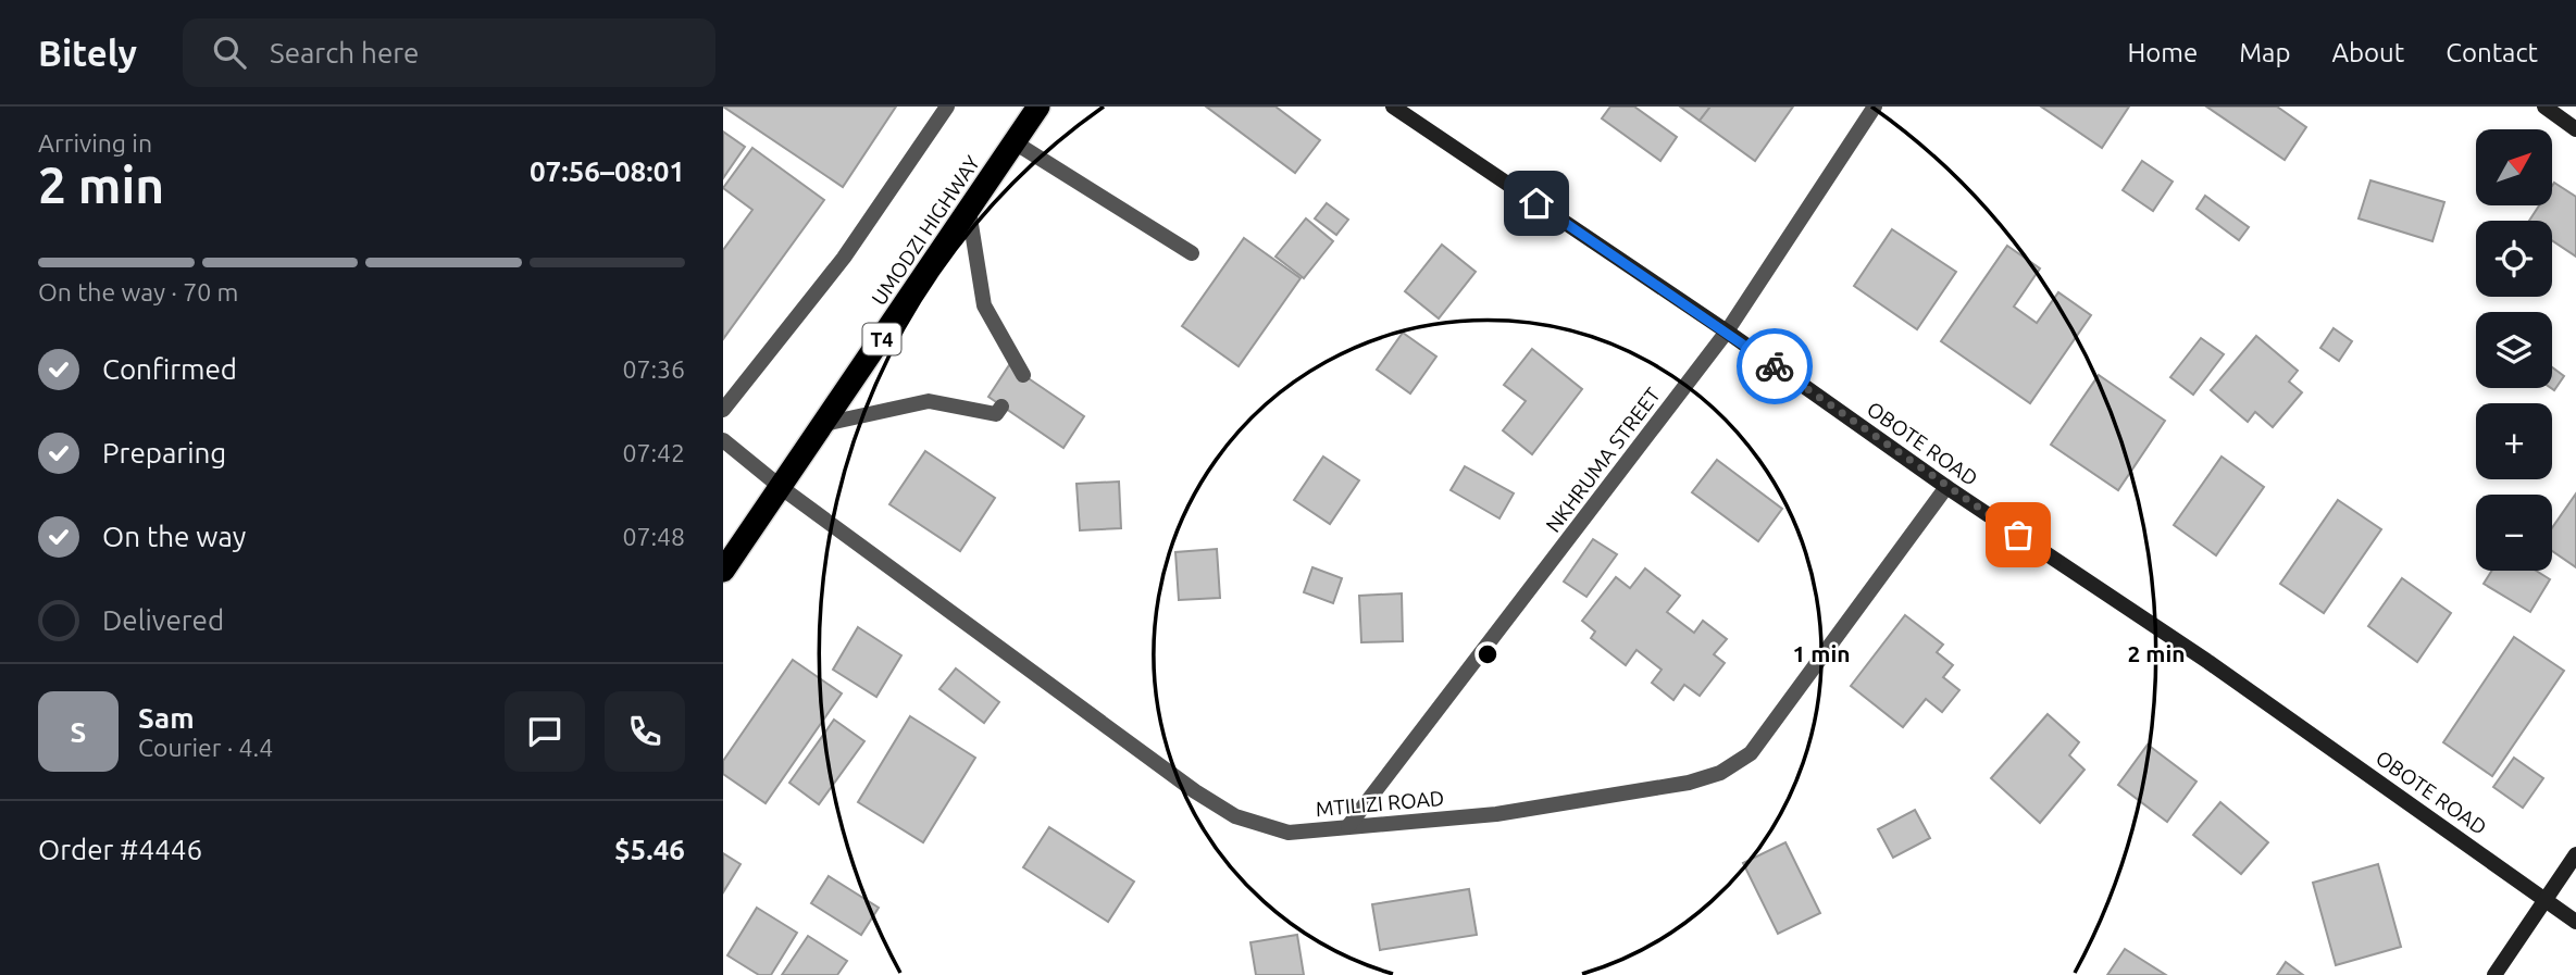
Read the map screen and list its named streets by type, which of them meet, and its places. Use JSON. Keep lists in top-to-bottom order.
{
  "streets": {
    "highway": ["UMODZI HIGHWAY", "T4"],
    "street": ["OBOTE ROAD", "NKHRUMA STREET", "MTILIZI ROAD"]
  },
  "crossings": [
    ["UMODZI HIGHWAY", "MTILIZI ROAD"],
    ["OBOTE ROAD", "NKHRUMA STREET"],
    ["OBOTE ROAD", "MTILIZI ROAD"],
    ["NKHRUMA STREET", "MTILIZI ROAD"]
  ],
  "north": "top right",
  "page": {
    "header": "Bitely",
    "search": "Search here",
    "nav": [
      "Home",
      "Map",
      "About",
      "Contact"
    ],
    "heading": ["2 min", "Arriving in", "07:56–08:01"],
    "panel": [
      "Sam",
      "Courier · 4.4",
      "Order #4446",
      "$5.46"
    ],
    "map_buttons": ["+", "−"],
    "bar": "On the way · 70 m",
    "list": [
      ["Confirmed", "07:36"],
      ["Preparing", "07:42"],
      ["On the way", "07:48"],
      "Delivered"
    ],
    "round": "S"
  },
  "rings": ["1 min", "2 min"]
}
